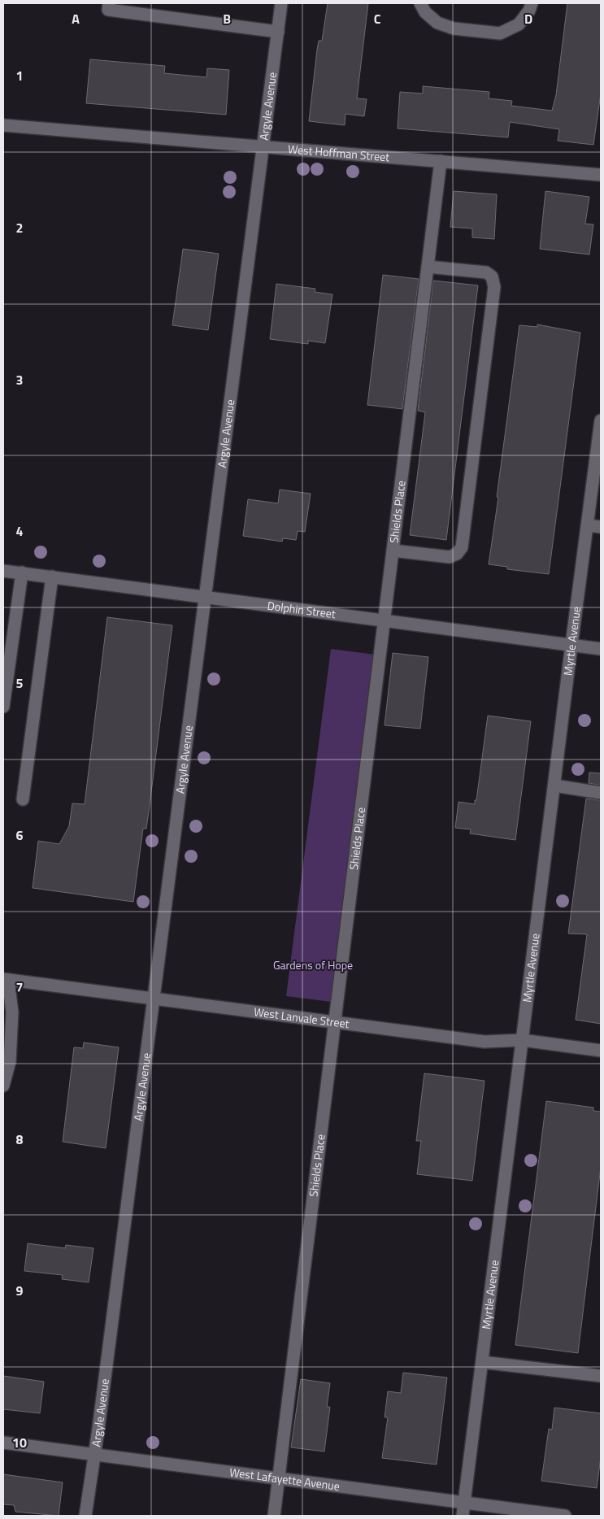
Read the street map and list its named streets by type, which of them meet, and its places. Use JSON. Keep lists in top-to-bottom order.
{
  "streets": {
    "street": [
      "Argyle Avenue",
      "West Hoffman Street",
      "Shields Place",
      "Dolphin Street",
      "Myrtle Avenue",
      "West Lanvale Street",
      "West Lafayette Avenue"
    ]
  },
  "crossings": [
    ["Argyle Avenue", "West Hoffman Street"],
    ["Argyle Avenue", "Dolphin Street"],
    ["Argyle Avenue", "West Lanvale Street"],
    ["Argyle Avenue", "West Lafayette Avenue"],
    ["West Hoffman Street", "Shields Place"],
    ["Shields Place", "Dolphin Street"],
    ["Shields Place", "West Lanvale Street"],
    ["Shields Place", "West Lafayette Avenue"],
    ["Dolphin Street", "Myrtle Avenue"],
    ["Myrtle Avenue", "West Lanvale Street"],
    ["Myrtle Avenue", "West Lafayette Avenue"]
  ],
  "parks": ["Gardens of Hope"],
  "grid": {
    "columns": [
      "A",
      "B",
      "C",
      "D"
    ],
    "rows": [
      "1",
      "2",
      "3",
      "4",
      "5",
      "6",
      "7",
      "8",
      "9",
      "10"
    ]
  }
}
